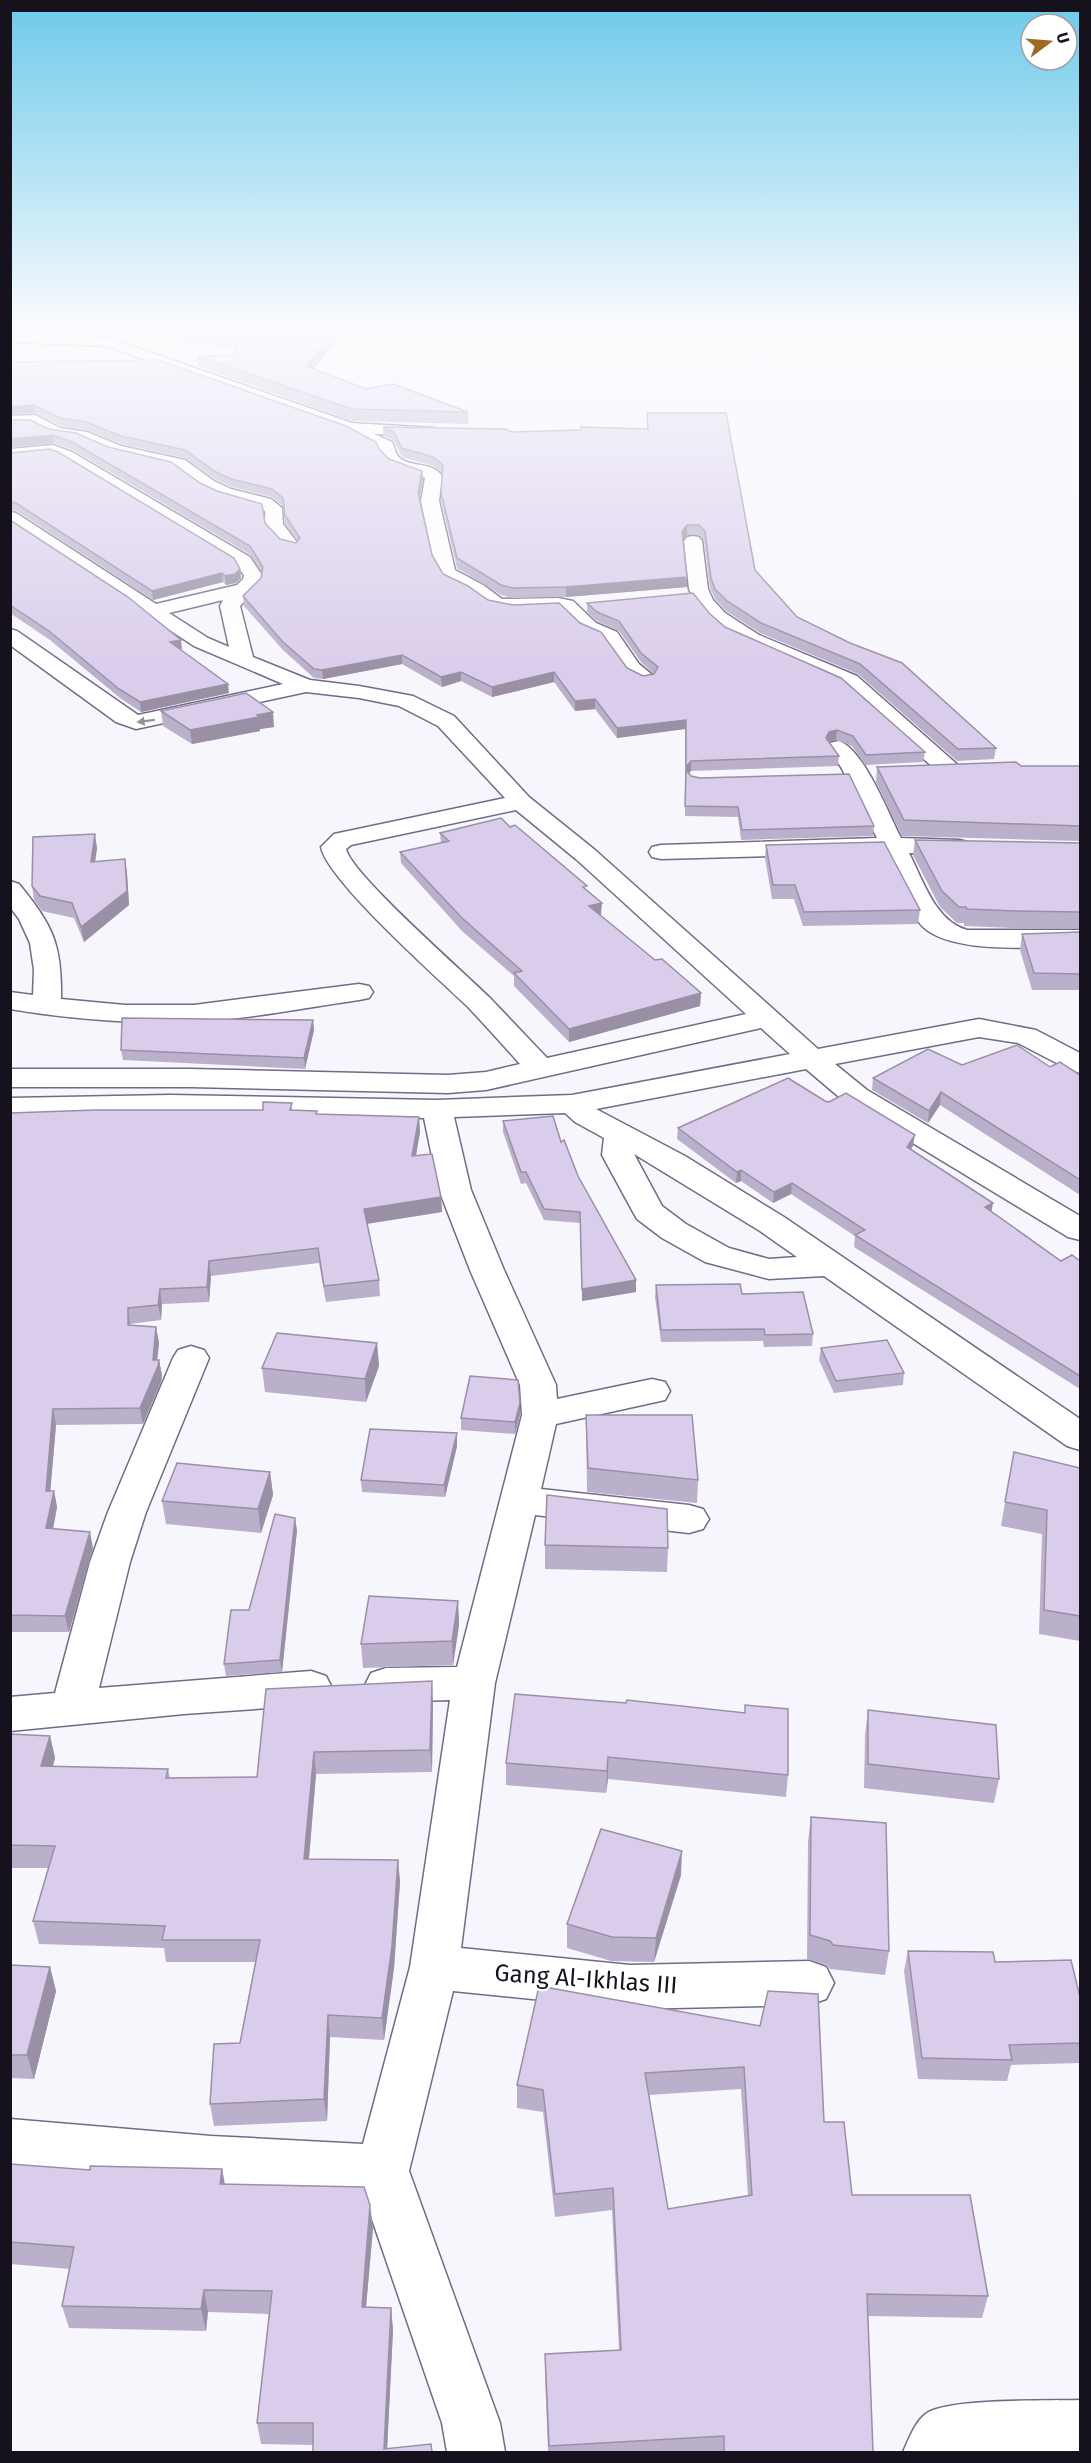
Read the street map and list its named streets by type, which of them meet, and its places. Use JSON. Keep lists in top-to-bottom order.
{
  "streets": {
    "street": ["Gang Al-Ikhlas III"]
  },
  "north": "right"
}
